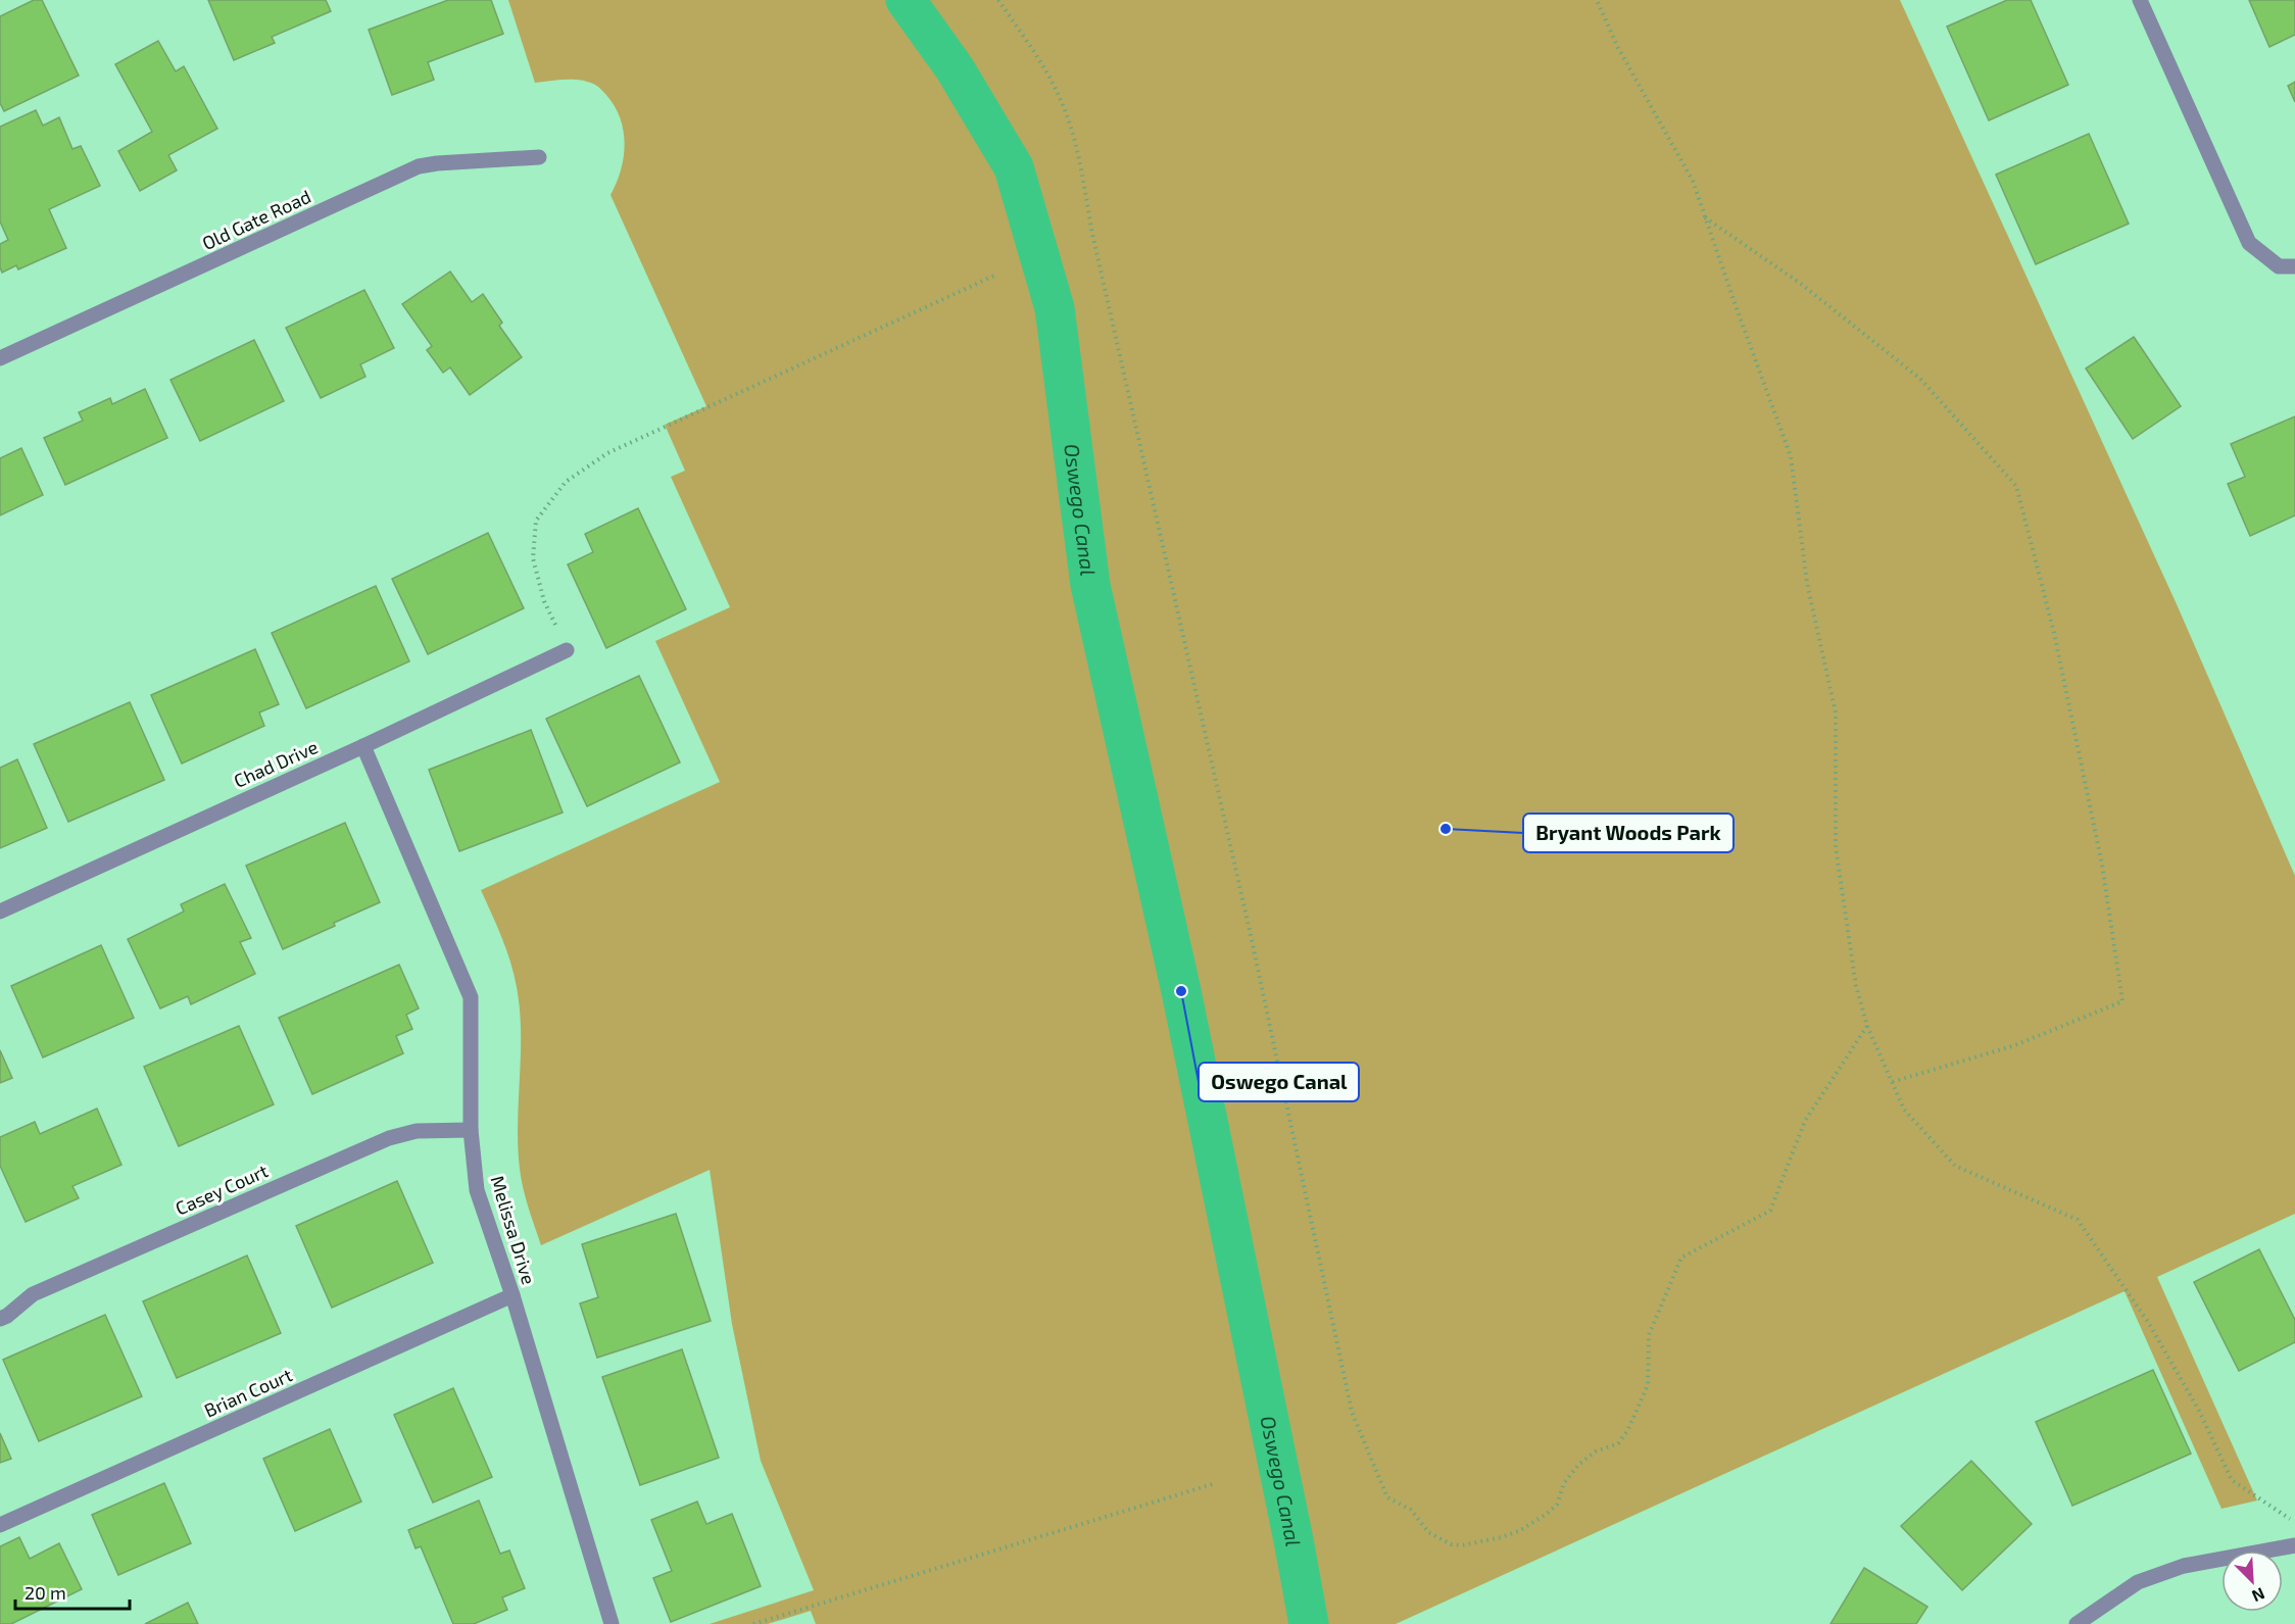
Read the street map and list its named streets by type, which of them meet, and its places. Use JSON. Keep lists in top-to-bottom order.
{
  "streets": {
    "street": [
      "Old Gate Road",
      "Chad Drive",
      "Casey Court",
      "Melissa Drive",
      "Brian Court"
    ]
  },
  "crossings": [
    ["Chad Drive", "Melissa Drive"],
    ["Casey Court", "Melissa Drive"],
    ["Melissa Drive", "Brian Court"]
  ],
  "water": ["Oswego Canal"],
  "places": ["Bryant Woods Park", "Oswego Canal"],
  "scale_bar": "20 m",
  "north": "bottom right"
}
